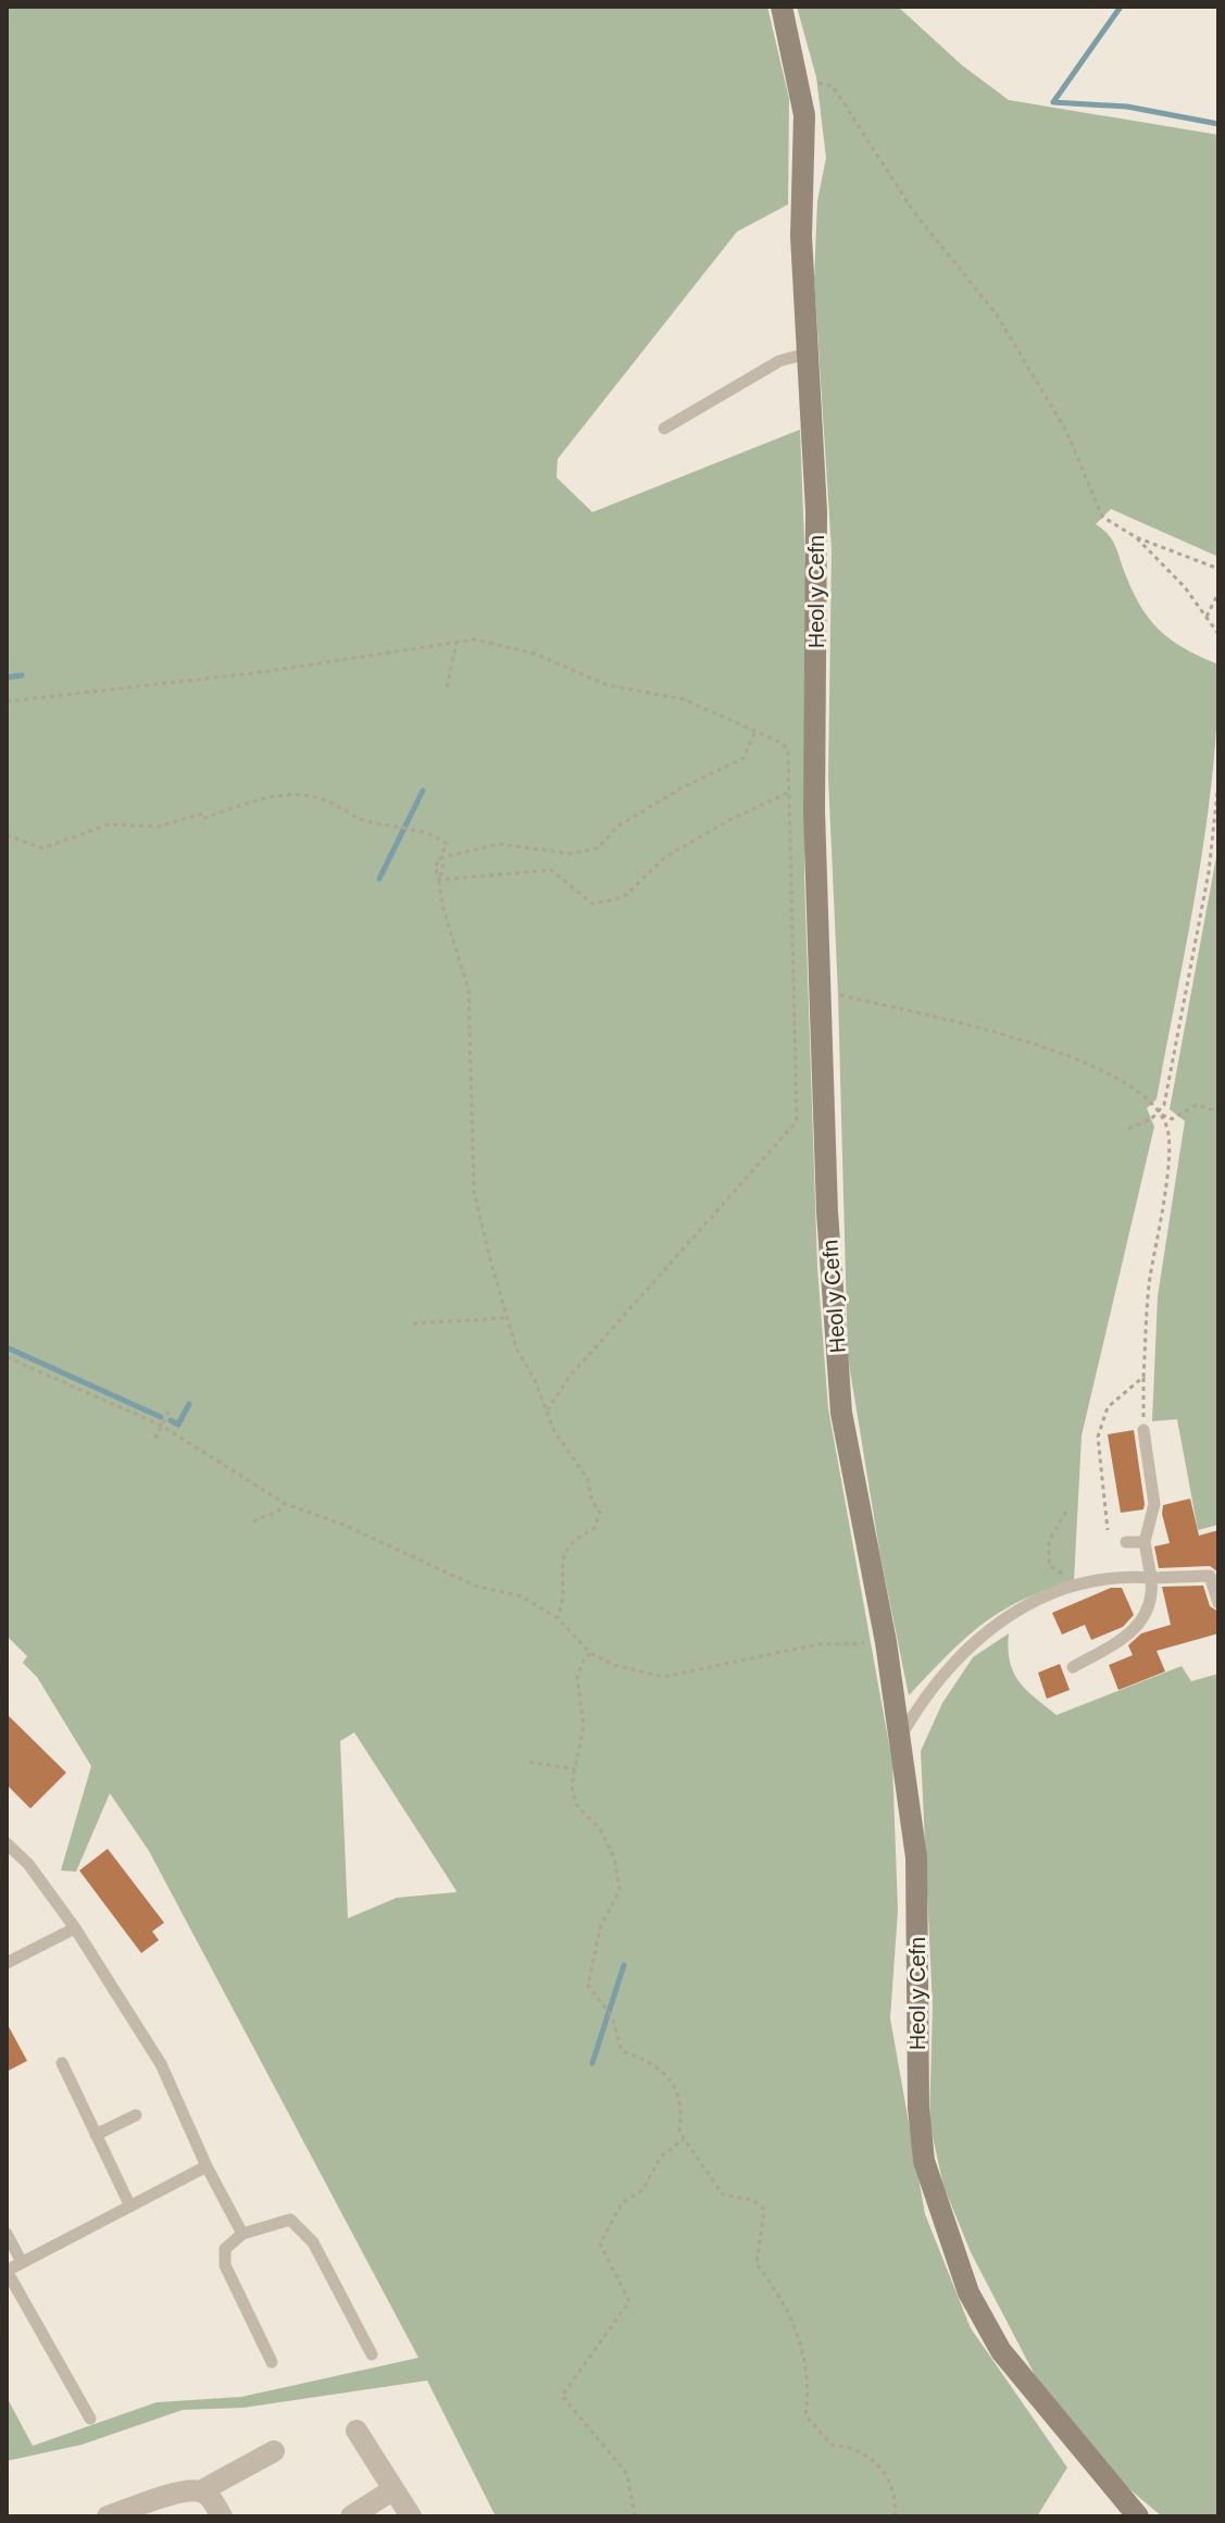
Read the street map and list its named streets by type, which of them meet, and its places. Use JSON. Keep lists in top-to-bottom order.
{
  "streets": {
    "street": ["Heol y Cefn"]
  }
}
